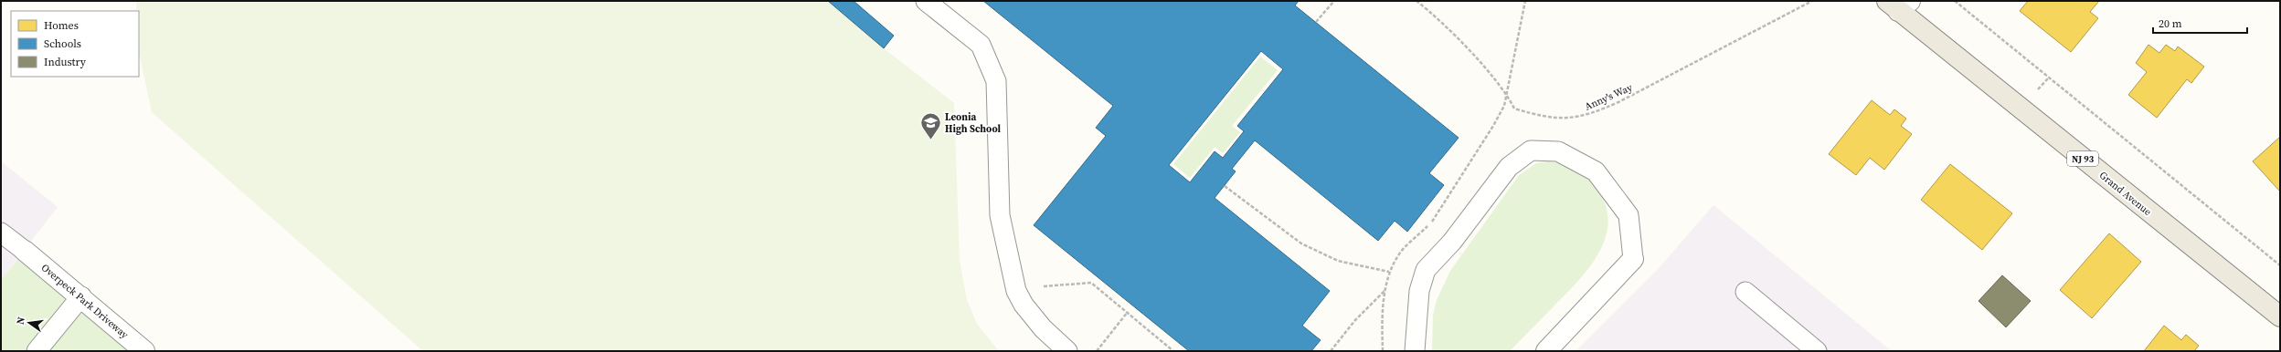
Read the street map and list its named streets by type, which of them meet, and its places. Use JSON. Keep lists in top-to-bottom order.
{
  "streets": {
    "main road": ["NJ 93", "Grand Avenue"],
    "street": ["Overpeck Park Driveway"],
    "path": ["Anny's Way"]
  },
  "places": {
    "school or university": ["Leonia High School"]
  },
  "legend": ["Homes", "Schools", "Industry"],
  "scale_bar": "20 m",
  "north": "left"
}
